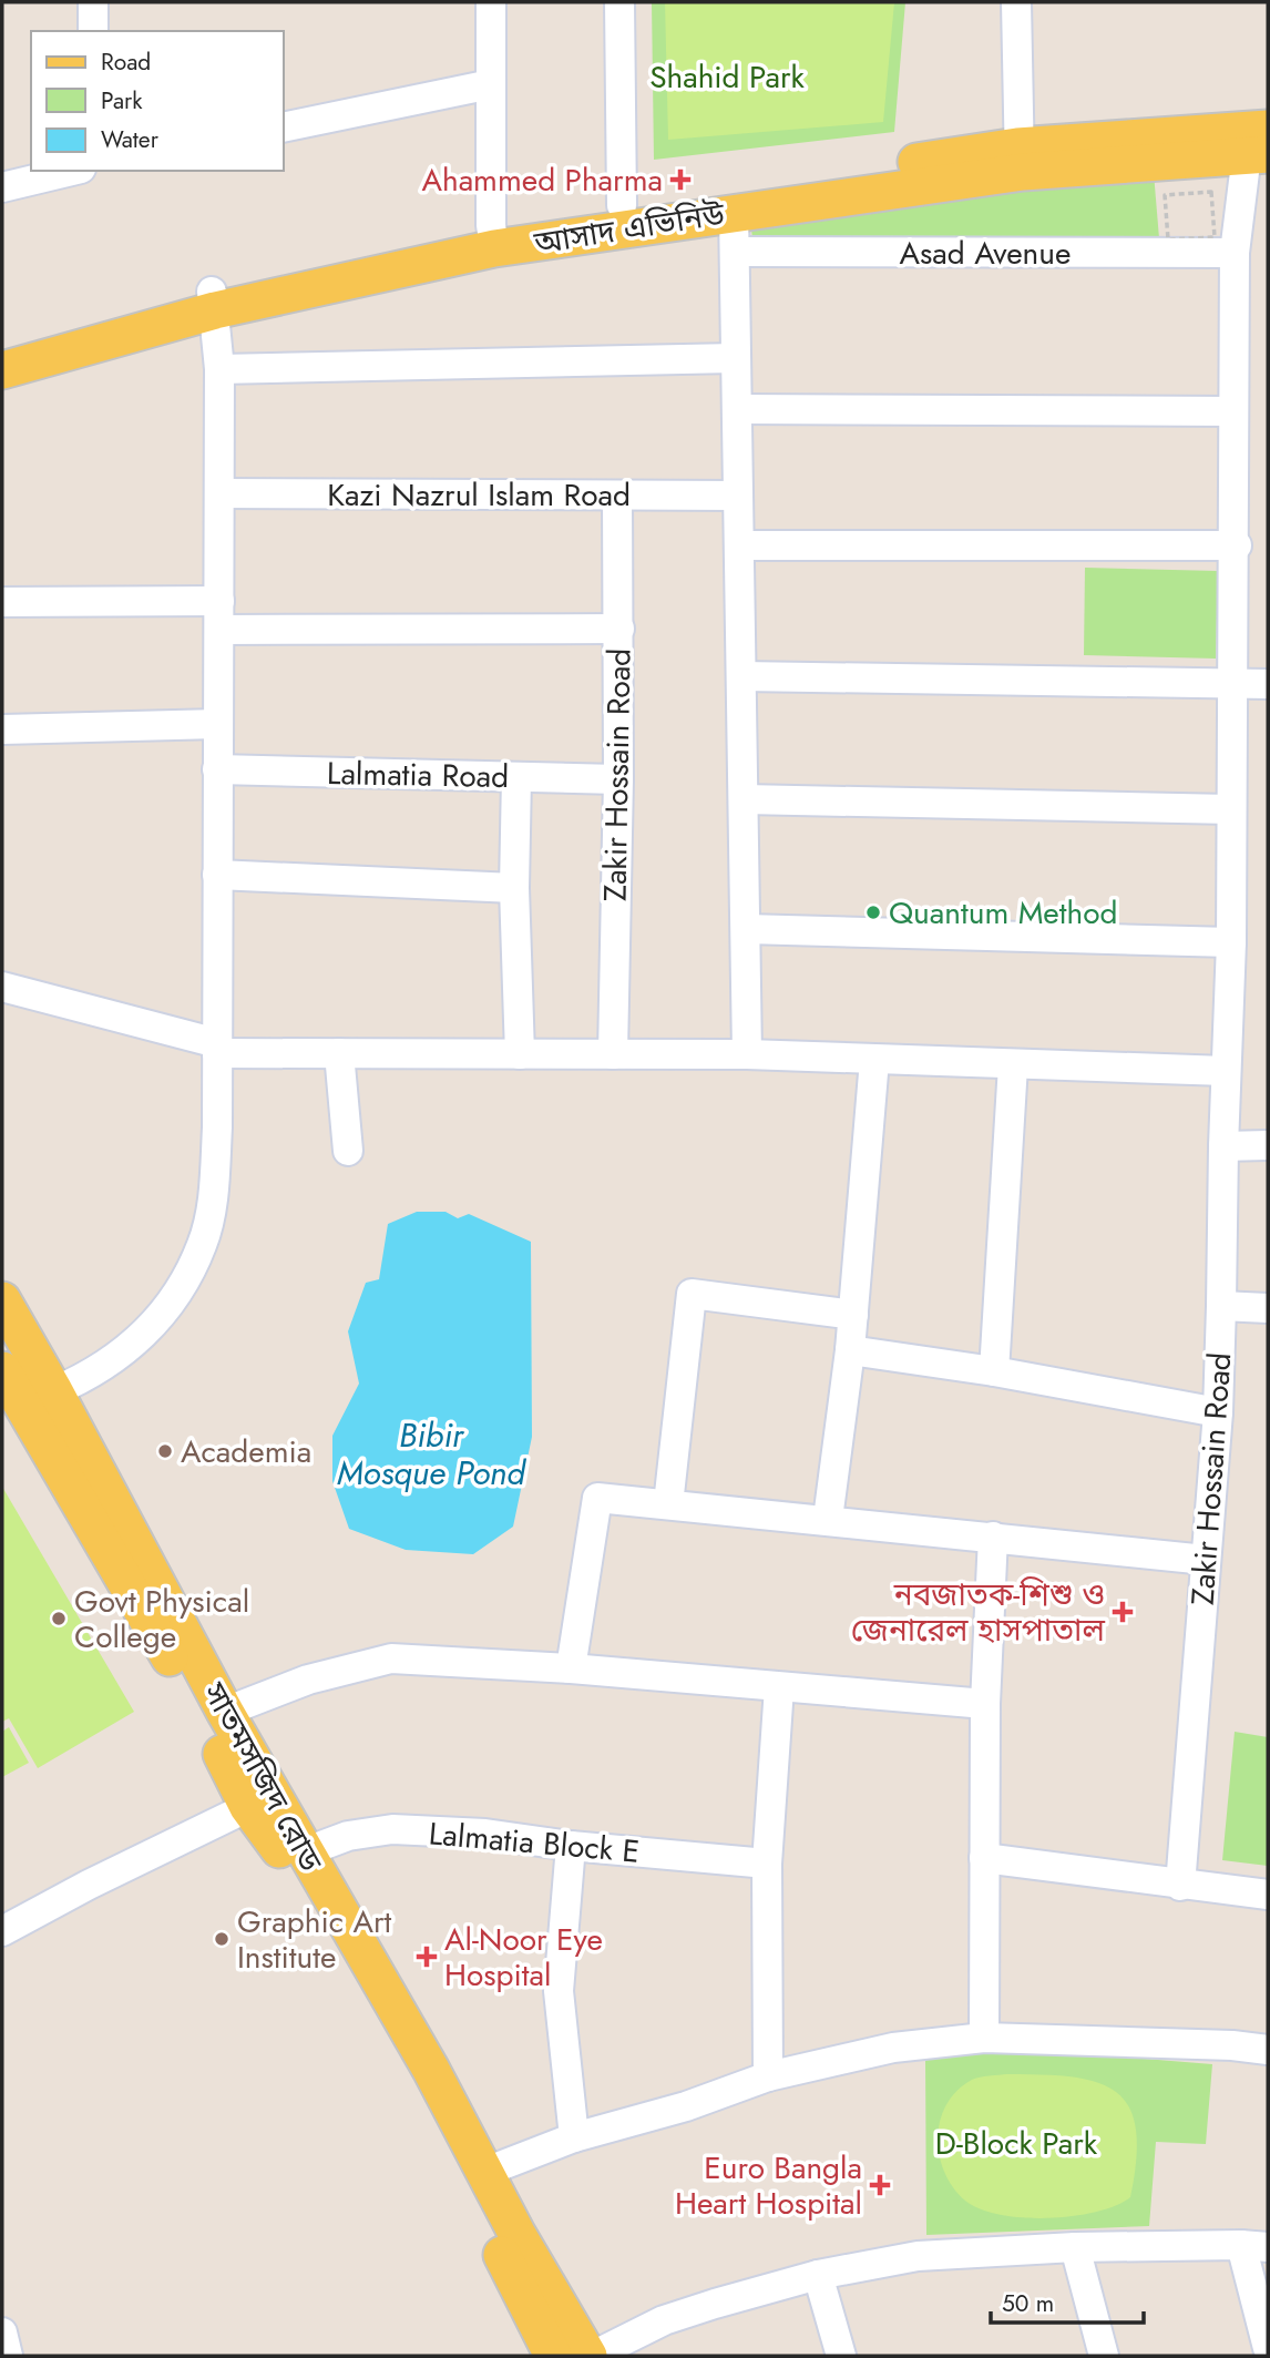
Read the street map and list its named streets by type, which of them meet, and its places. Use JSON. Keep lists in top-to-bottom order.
{
  "streets": {
    "main road": ["আসাদ এভিনিউ", "সাতমসজিদ রোড"],
    "street": [
      "Asad Avenue",
      "Kazi Nazrul Islam Road",
      "Lalmatia Road",
      "Zakir Hossain Road",
      "Lalmatia Block E"
    ]
  },
  "crossings": [
    ["আসাদ এভিনিউ", "Zakir Hossain Road"],
    ["Asad Avenue", "Zakir Hossain Road"],
    ["Kazi Nazrul Islam Road", "Zakir Hossain Road"],
    ["Lalmatia Road", "Zakir Hossain Road"],
    ["সাতমসজিদ রোড", "Lalmatia Block E"]
  ],
  "water": ["Bibir Mosque Pond"],
  "parks": ["Shahid Park", "D-Block Park"],
  "places": {
    "health": [
      "Ahammed Pharma",
      "নবজাতক-শিশু ও জেনারেল হাসপাতাল",
      "Al-Noor Eye Hospital",
      "Euro Bangla Heart Hospital"
    ],
    "other": [
      "Quantum Method",
      "Academia",
      "Govt Physical College",
      "Graphic Art Institute"
    ]
  },
  "legend": ["Road", "Park", "Water"],
  "scale_bar": "50 m"
}
